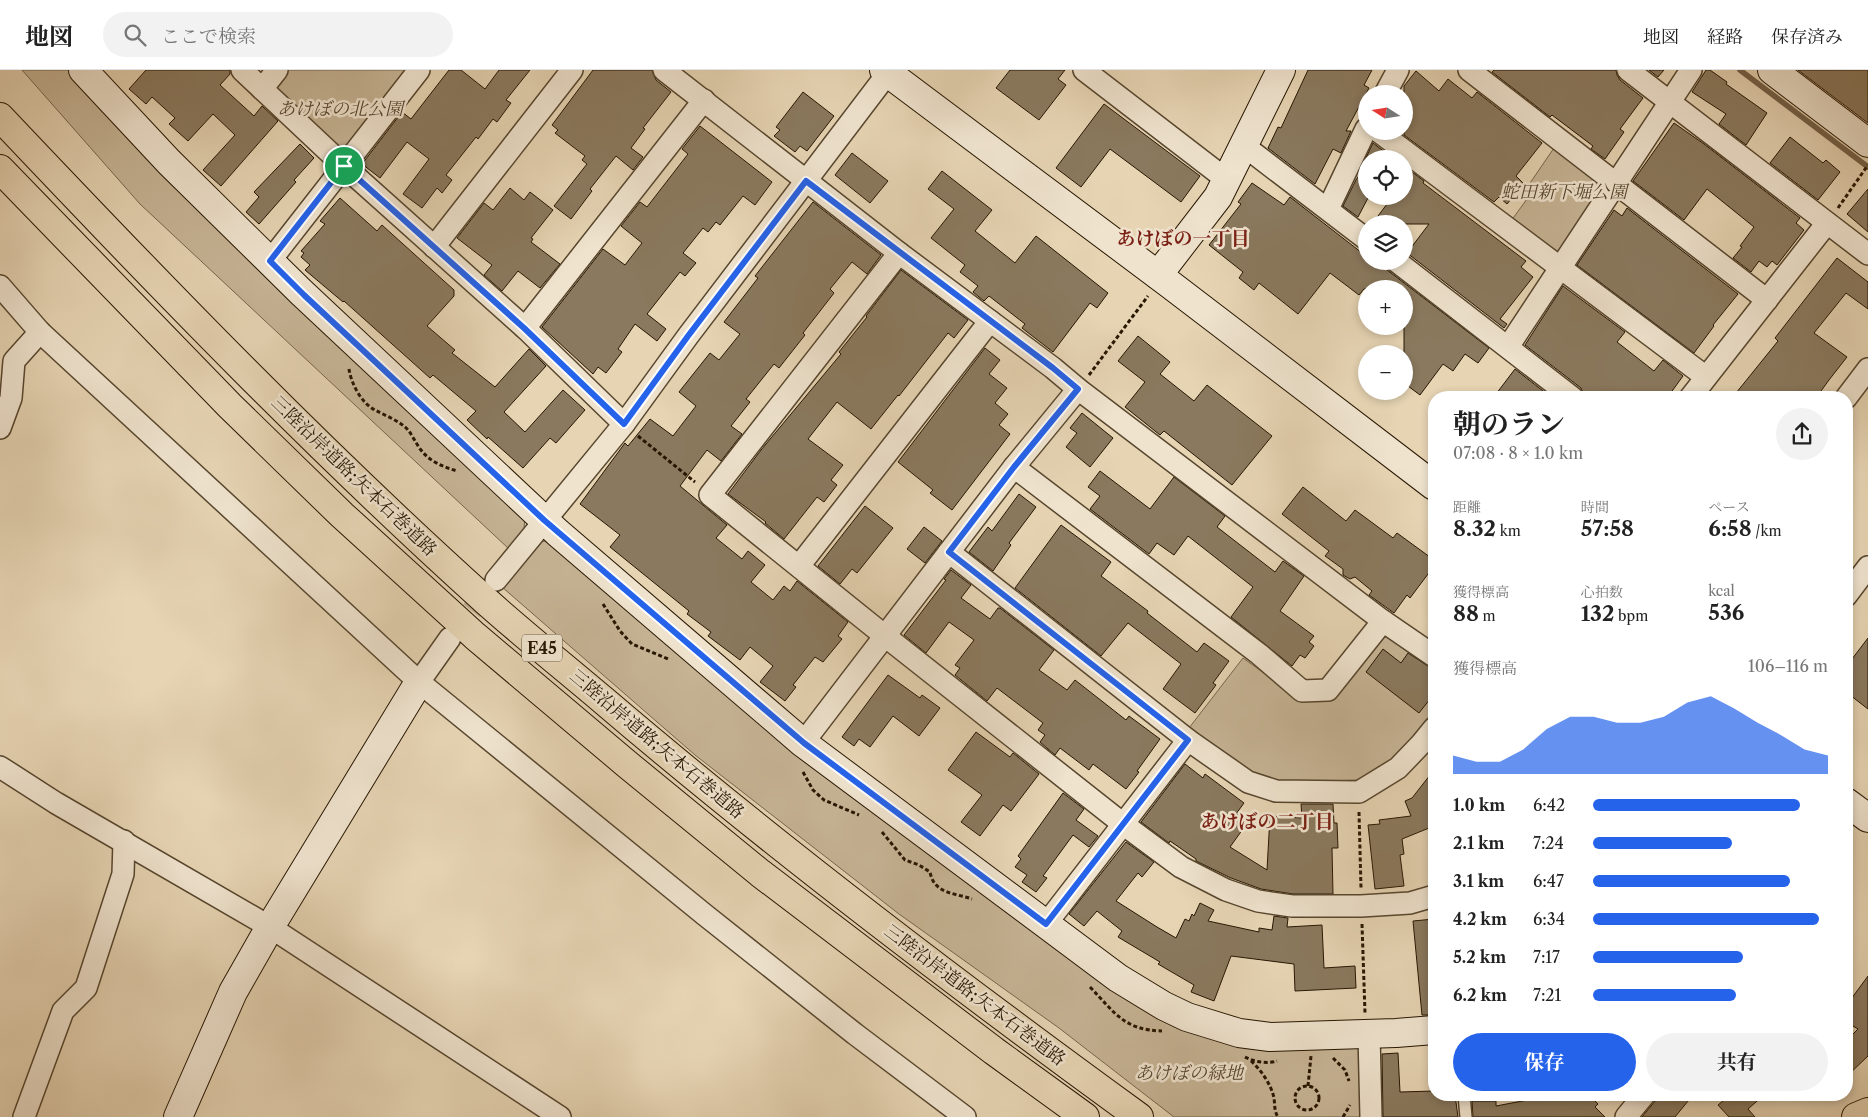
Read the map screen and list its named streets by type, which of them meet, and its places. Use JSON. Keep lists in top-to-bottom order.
{
  "streets": {
    "highway": ["三陸沿岸道路;矢本石巻道路", "E45"]
  },
  "districts": ["あけぼの一丁目", "あけぼの二丁目"],
  "parks": ["あけぼの北公園", "蛇田新下堀公園", "あけぼの緑地"],
  "north": "left",
  "page": {
    "header": "地図",
    "search": "ここで検索",
    "nav": ["地図", "経路", "保存済み"],
    "map_buttons": ["+", "−"],
    "heading": ["朝のラン", "07:08 · 8 × 1.0 km"],
    "stats": [
      ["距離", "8.32 km"],
      ["時間", "57:58"],
      ["ペース", "6:58 /km"],
      ["獲得標高", "88 m"],
      ["心拍数", "132 bpm"],
      ["kcal", "536"]
    ],
    "chart": ["獲得標高", "106–116 m"],
    "list": [
      {
        "name": "1.0 km",
        "note": "6:42"
      },
      {
        "name": "2.1 km",
        "note": "7:24"
      },
      {
        "name": "3.1 km",
        "note": "6:47"
      },
      {
        "name": "4.2 km",
        "note": "6:34"
      },
      {
        "name": "5.2 km",
        "note": "7:17"
      },
      {
        "name": "6.2 km",
        "note": "7:21"
      }
    ],
    "buttons": ["保存", "共有"]
  }
}
